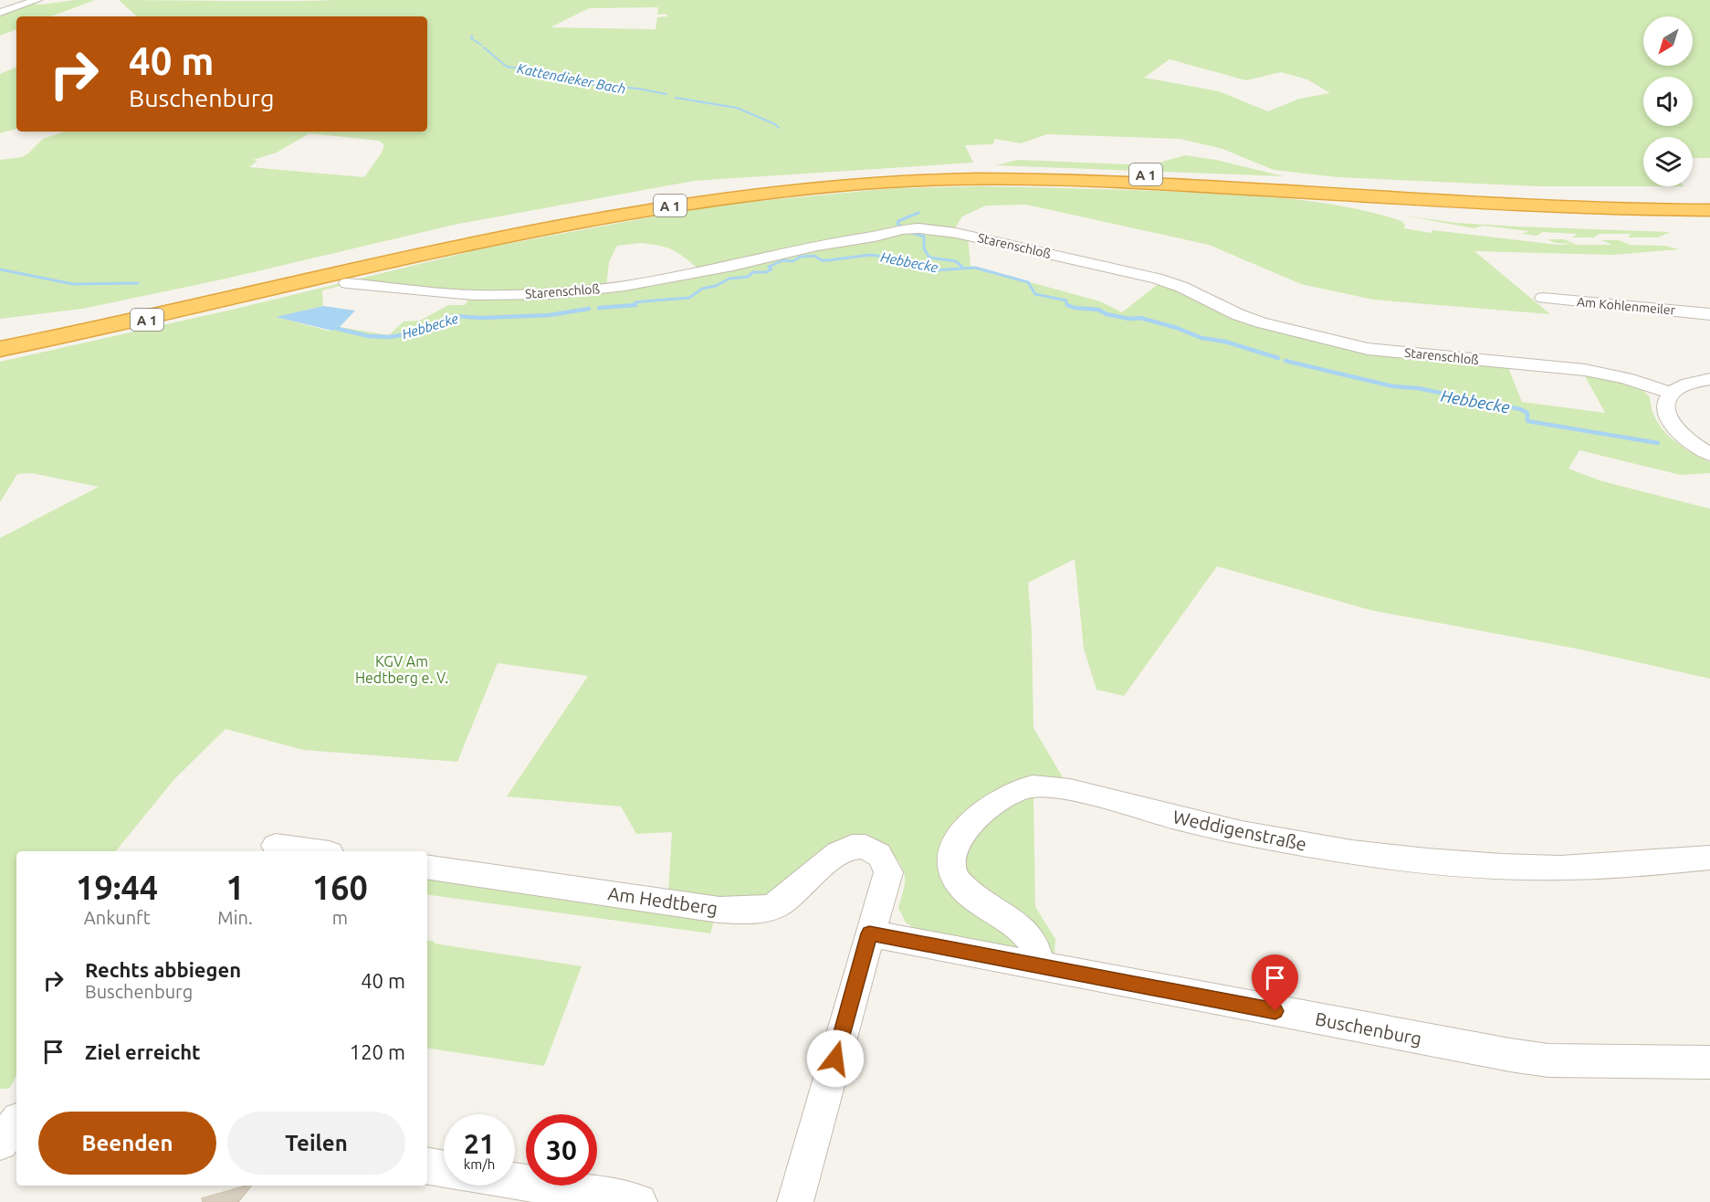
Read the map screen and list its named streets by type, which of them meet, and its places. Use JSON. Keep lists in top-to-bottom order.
{
  "streets": {
    "highway": ["A 1"],
    "street": [
      "Starenschloß",
      "Am Kohlenmeiler",
      "Weddigenstraße",
      "Am Hedtberg",
      "Buschenburg"
    ]
  },
  "crossings": [
    ["A 1", "Starenschloß"],
    ["Weddigenstraße", "Buschenburg"],
    ["Am Hedtberg", "Buschenburg"]
  ],
  "water": ["Kattendieker Bach", "Hebbecke"],
  "parks": ["KGV Am Hedtberg e. V."],
  "north": "bottom left",
  "page": {
    "turn": ["40 m", "Buschenburg"],
    "eta": [
      "19:44",
      "Ankunft",
      "1",
      "Min.",
      "160",
      "m"
    ],
    "list": [
      {
        "name": "Rechts abbiegen",
        "note": "Buschenburg",
        "value": "40 m"
      },
      {
        "name": "Ziel erreicht",
        "value": "120 m"
      }
    ],
    "buttons": ["Beenden", "Teilen"],
    "speed": "21 km/h",
    "limit": "30"
  }
}
